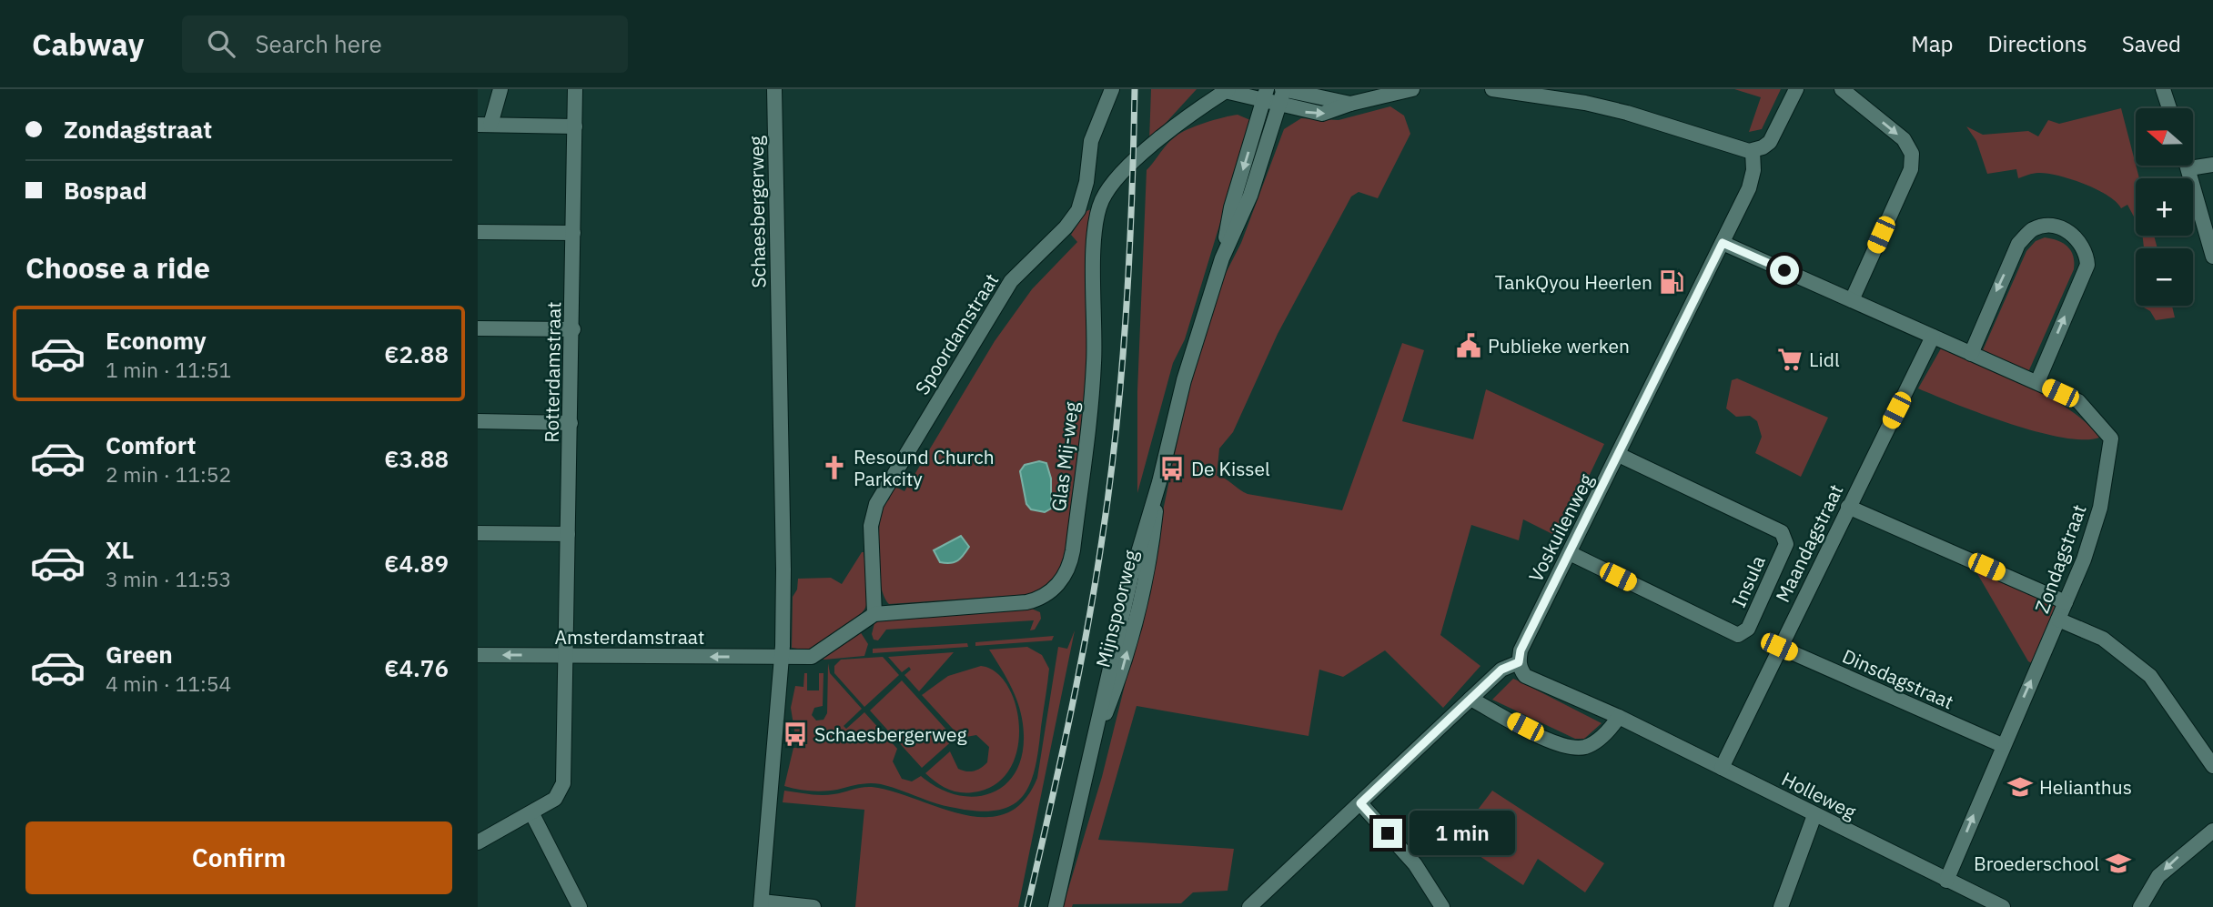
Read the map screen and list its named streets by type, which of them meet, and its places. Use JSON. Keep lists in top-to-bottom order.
{
  "streets": {
    "street": [
      "Schaesbergerweg",
      "Spoordamstraat",
      "Rotterdamstraat",
      "Glas Mij-weg",
      "Voskuilenweg",
      "Maandagstraat",
      "Zondagstraat",
      "Insula",
      "Mijnspoorweg",
      "Amsterdamstraat",
      "Dinsdagstraat",
      "Holleweg"
    ]
  },
  "crossings": [
    ["Schaesbergerweg", "Glas Mij-weg"],
    ["Schaesbergerweg", "Amsterdamstraat"],
    ["Spoordamstraat", "Glas Mij-weg"],
    ["Rotterdamstraat", "Amsterdamstraat"],
    ["Glas Mij-weg", "Mijnspoorweg"],
    ["Glas Mij-weg", "Amsterdamstraat"],
    ["Voskuilenweg", "Zondagstraat"],
    ["Voskuilenweg", "Insula"],
    ["Voskuilenweg", "Holleweg"],
    ["Maandagstraat", "Zondagstraat"],
    ["Maandagstraat", "Dinsdagstraat"],
    ["Maandagstraat", "Holleweg"],
    ["Zondagstraat", "Dinsdagstraat"],
    ["Zondagstraat", "Holleweg"]
  ],
  "one_way": ["Amsterdamstraat"],
  "places": {
    "fuel station": ["TankQyou Heerlen"],
    "public building": ["Publieke werken"],
    "supermarket": ["Lidl"],
    "church": ["Resound Church Parkcity"],
    "bus stop": ["De Kissel", "Schaesbergerweg"],
    "school or university": ["Helianthus", "Broederschool"]
  },
  "north": "left",
  "page": {
    "header": "Cabway",
    "search": "Search here",
    "nav": ["Map", "Directions", "Saved"],
    "banner": ["Zondagstraat", "Bospad"],
    "map_buttons": ["+", "−"],
    "heading": "Choose a ride",
    "list": [
      {
        "name": "Economy",
        "note": "1 min · 11:51",
        "value": "€2.88"
      },
      {
        "name": "Comfort",
        "note": "2 min · 11:52",
        "value": "€3.88"
      },
      {
        "name": "XL",
        "note": "3 min · 11:53",
        "value": "€4.89"
      },
      {
        "name": "Green",
        "note": "4 min · 11:54",
        "value": "€4.76"
      }
    ],
    "buttons": "Confirm",
    "bubble": "1 min"
  }
}
